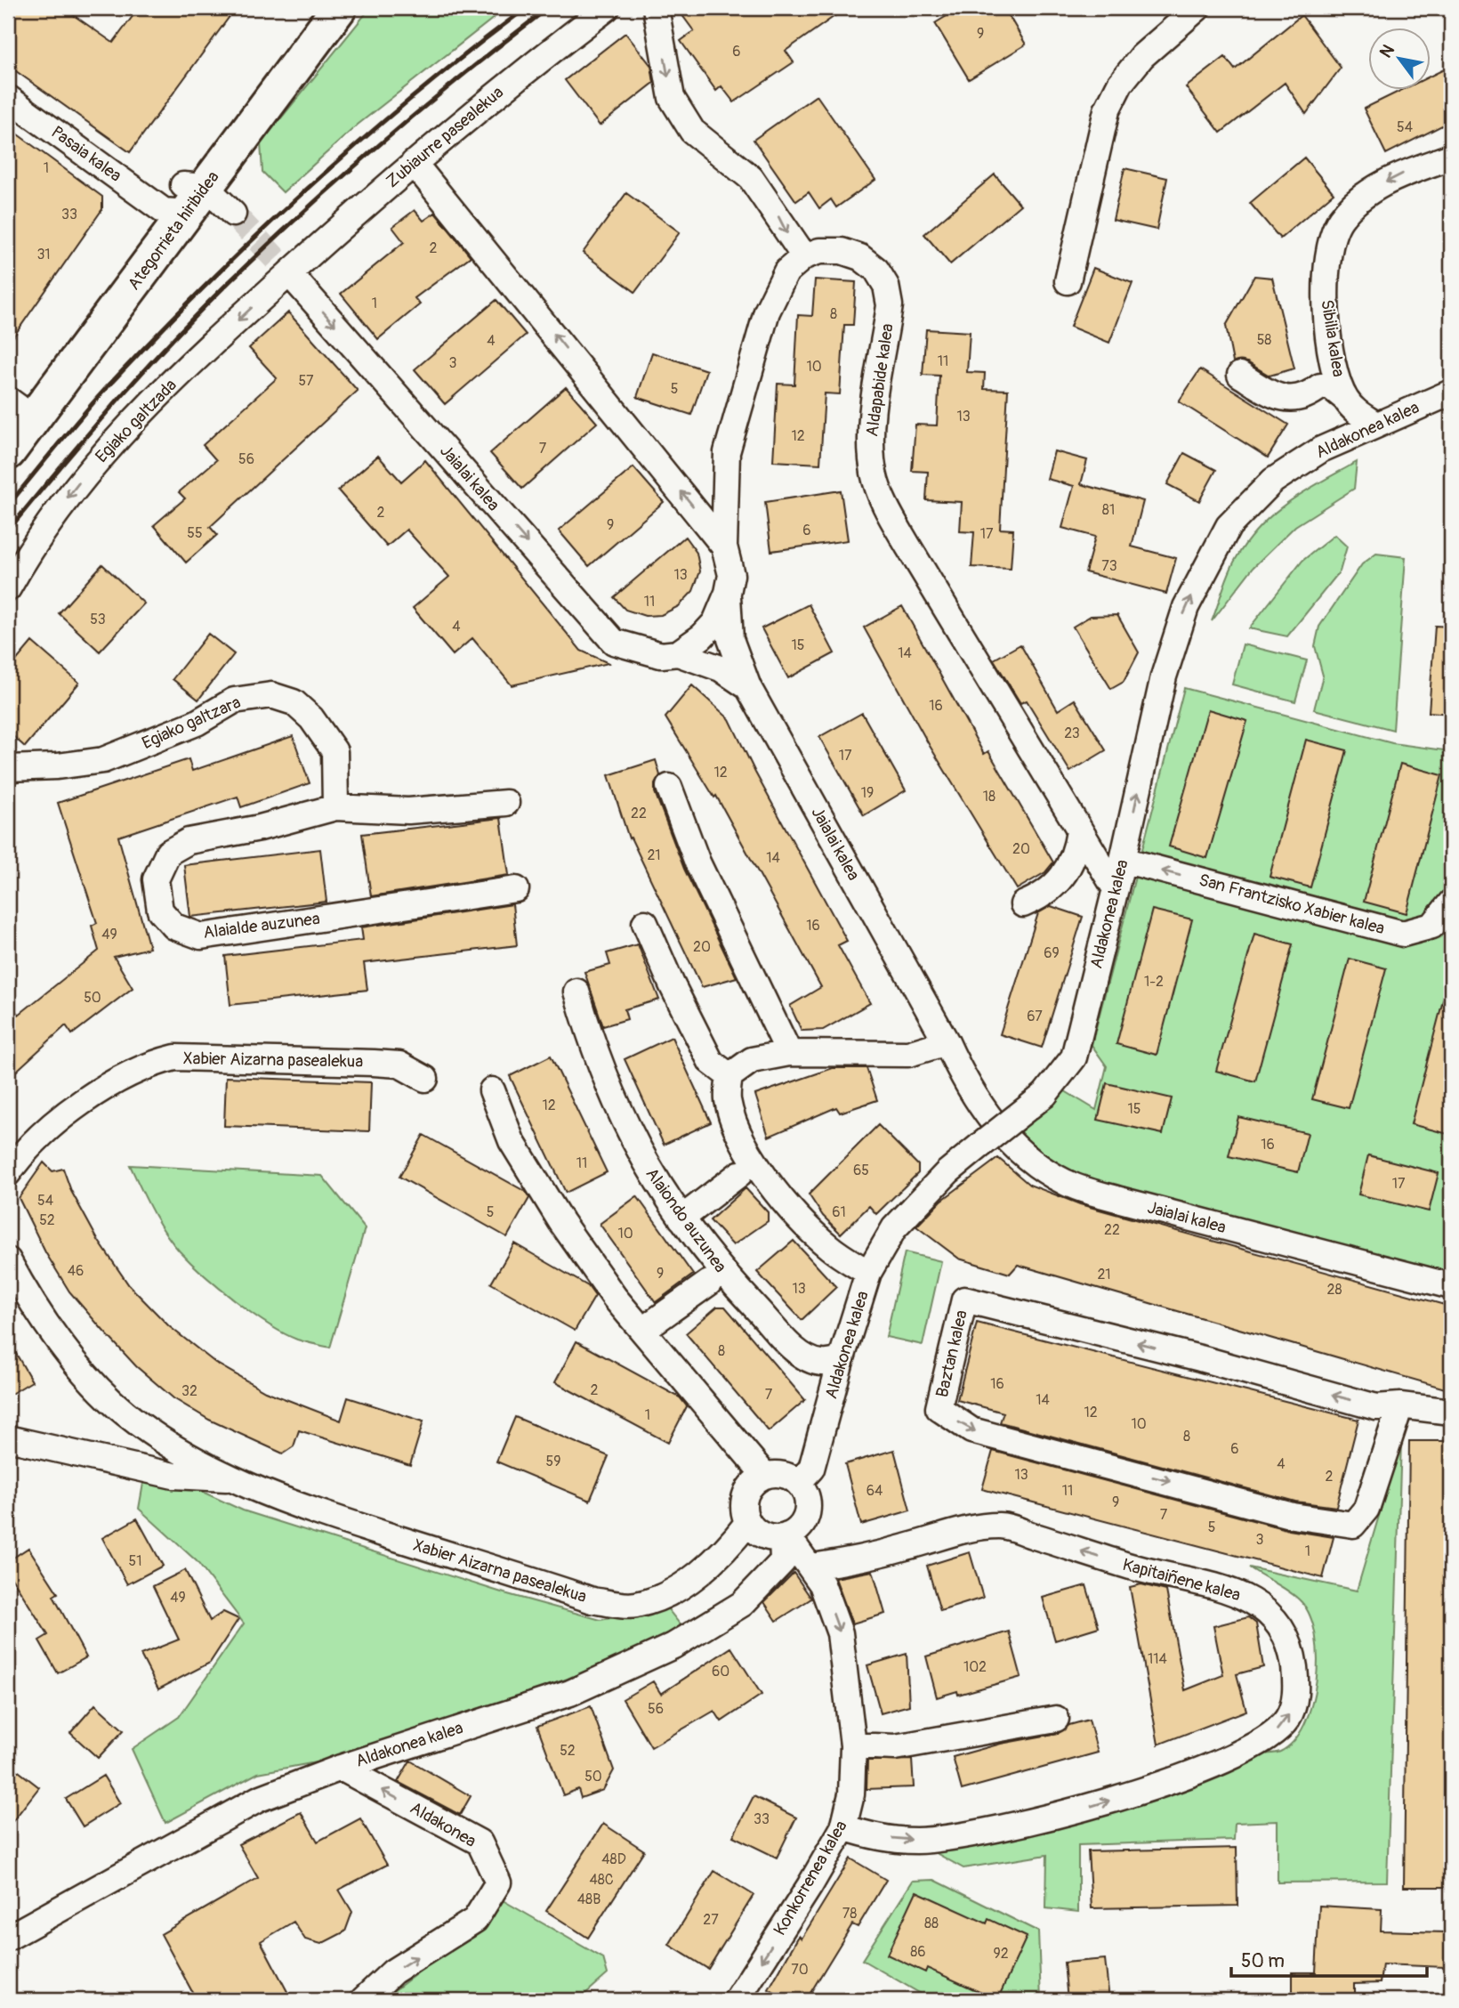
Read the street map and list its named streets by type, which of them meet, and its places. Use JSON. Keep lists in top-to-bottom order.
{
  "streets": {
    "main road": ["Ategorrieta hiribidea"],
    "street": [
      "Zubiaurre pasealekua",
      "Pasaia kalea",
      "Sibilia kalea",
      "Aldapabide kalea",
      "Egiako galtzada",
      "Aldakonea kalea",
      "Jaialai kalea",
      "Egiako galtzara",
      "San Frantzisko Xabier kalea",
      "Alaialde auzunea",
      "Xabier Aizarna pasealekua",
      "Alaiondo auzunea",
      "Baztan kalea",
      "Kapitaiñene kalea",
      "Aldakonea",
      "Konkorrenea kalea"
    ]
  },
  "crossings": [
    ["Zubiaurre pasealekua", "Egiako galtzada"],
    ["Zubiaurre pasealekua", "Jaialai kalea"],
    ["Pasaia kalea", "Ategorrieta hiribidea"],
    ["Sibilia kalea", "Aldakonea kalea"],
    ["Aldapabide kalea", "Aldakonea kalea"],
    ["Egiako galtzada", "Jaialai kalea"],
    ["Aldakonea kalea", "San Frantzisko Xabier kalea"],
    ["Aldakonea kalea", "Xabier Aizarna pasealekua"],
    ["Aldakonea kalea", "Alaiondo auzunea"],
    ["Aldakonea kalea", "Aldakonea"],
    ["Aldakonea kalea", "Konkorrenea kalea"],
    ["Egiako galtzara", "Alaialde auzunea"],
    ["Xabier Aizarna pasealekua", "Konkorrenea kalea"],
    ["Kapitaiñene kalea", "Konkorrenea kalea"]
  ],
  "one_way": [
    "Sibilia kalea",
    "Egiako galtzada",
    "San Frantzisko Xabier kalea",
    "Konkorrenea kalea"
  ],
  "house_numbers": [
    "9",
    "6",
    "54",
    "1",
    "33",
    "2",
    "31",
    "1",
    "8",
    "58",
    "4",
    "11",
    "3",
    "10",
    "57",
    "5",
    "13",
    "12",
    "7",
    "56",
    "81",
    "2",
    "9",
    "6",
    "55",
    "17",
    "73",
    "13",
    "11",
    "53",
    "4",
    "15",
    "14",
    "16",
    "23",
    "17",
    "12",
    "19",
    "18",
    "22",
    "20",
    "21",
    "14",
    "16",
    "49",
    "20",
    "69",
    "1-2",
    "50",
    "67",
    "12",
    "15",
    "16",
    "11",
    "65",
    "17",
    "54",
    "5",
    "61",
    "52",
    "22",
    "10",
    "46",
    "9",
    "21",
    "13",
    "28",
    "8",
    "16",
    "2",
    "32",
    "7",
    "14",
    "12",
    "1",
    "10",
    "8",
    "6",
    "59",
    "4",
    "13",
    "2",
    "64",
    "11",
    "9",
    "7",
    "5",
    "3",
    "1",
    "51",
    "49",
    "114",
    "102",
    "60",
    "56",
    "52",
    "50",
    "33",
    "48D",
    "48C",
    "48B",
    "78",
    "27",
    "88",
    "86",
    "92",
    "70"
  ],
  "scale_bar": "50 m",
  "north": "top left"
}
